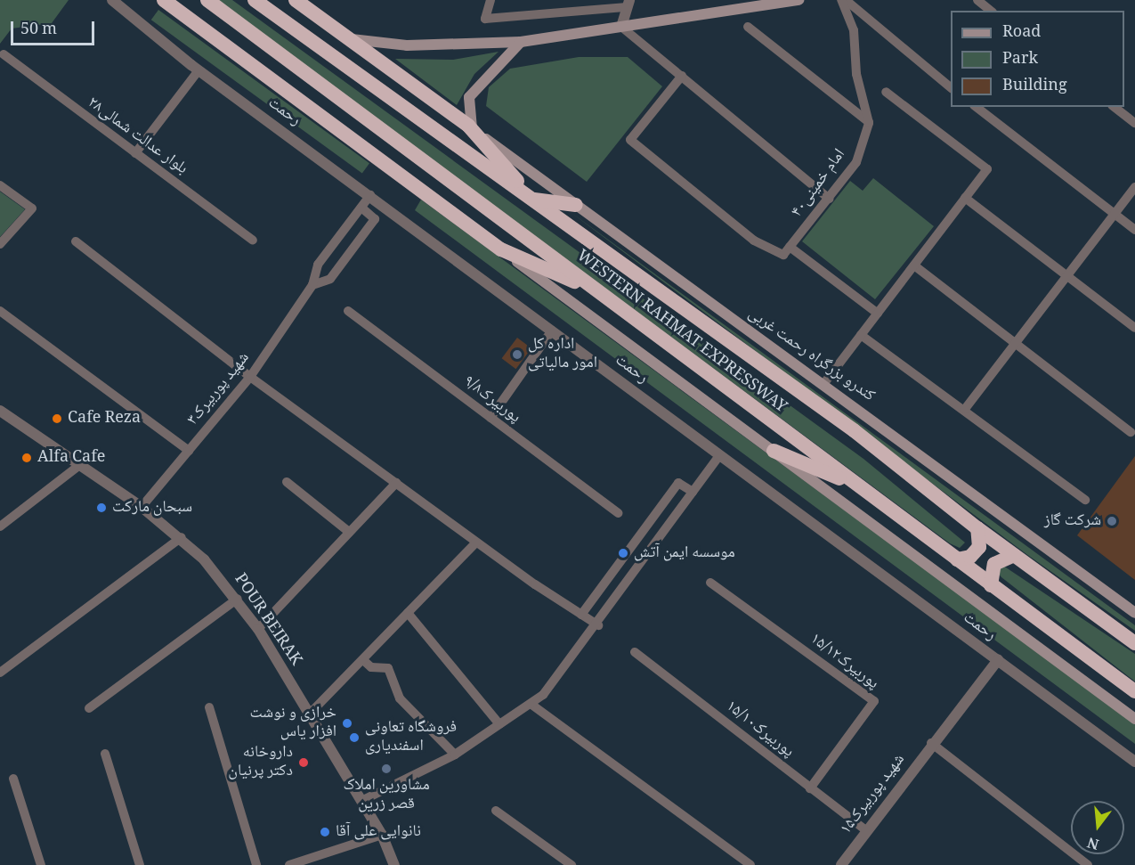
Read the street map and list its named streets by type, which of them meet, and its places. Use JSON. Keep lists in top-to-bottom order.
{
  "streets": {
    "highway": ["WESTERN RAHMAT EXPRESSWAY"],
    "main road": ["کندرو بزرگراه رحمت غربی"],
    "street": [
      "رحمت",
      "بلوار عدالت شمالی۲۸",
      "امام خمینی۴۰",
      "شهید پوربیرک۳",
      "پوربیرک۹/۸",
      "POUR BEIRAK",
      "پوربیرک۱۵/۱۲",
      "پوربیرک۱۵/۱۰",
      "شهید پوربیرک۱۵"
    ]
  },
  "crossings": [
    ["رحمت", "شهید پوربیرک۱۵"],
    ["شهید پوربیرک۳", "POUR BEIRAK"],
    ["پوربیرک۱۵/۱۲", "پوربیرک۱۵/۱۰"],
    ["پوربیرک۱۵/۱۰", "شهید پوربیرک۱۵"]
  ],
  "places": [
    "اداره کل امور مالیاتی",
    "Cafe Reza",
    "Alfa Cafe",
    "سبحان مارکت",
    "شرکت گاز",
    "موسسه ایمن آتش",
    "خرازی و نوشت افزار یاس",
    "فروشگاه تعاونی اسفندیاری",
    "داروخانه دکتر پرنیان",
    "مشاورین املاک قصر زرین",
    "نانوایی علی آقا"
  ],
  "legend": ["Road", "Park", "Building"],
  "scale_bar": "50 m",
  "north": "bottom"
}
